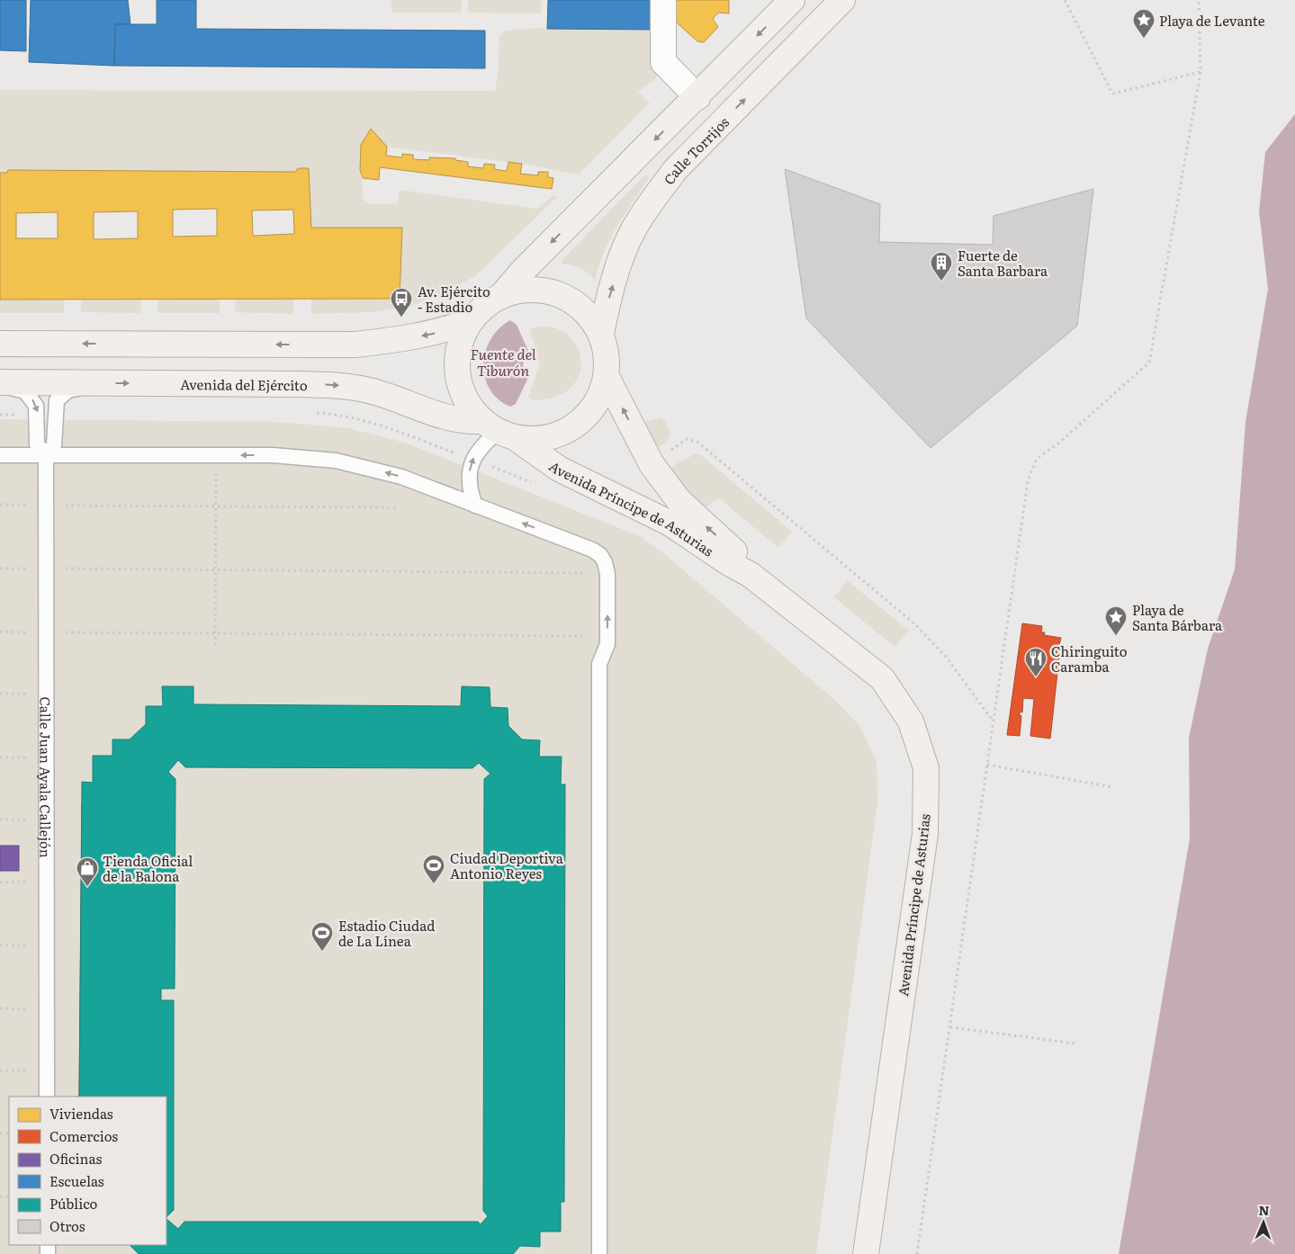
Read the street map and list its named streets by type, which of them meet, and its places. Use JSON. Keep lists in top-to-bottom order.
{
  "streets": {
    "main road": ["Calle Torrijos", "Avenida del Ejército", "Avenida Príncipe de Asturias"],
    "lane": ["Calle Juan Ayala Callejón"]
  },
  "crossings": [
    ["Calle Torrijos", "Avenida del Ejército"],
    ["Calle Torrijos", "Avenida Príncipe de Asturias"],
    ["Avenida del Ejército", "Avenida Príncipe de Asturias"]
  ],
  "water": ["Fuente del Tiburón"],
  "places": {
    "place": ["Playa de Levante", "Playa de Santa Bárbara"],
    "building": ["Fuerte de Santa Barbara"],
    "bus stop": ["Av. Ejército - Estadio"],
    "restaurant": ["Chiringuito Caramba"],
    "sports": ["Ciudad Deportiva Antonio Reyes", "Estadio Ciudad de La Línea"],
    "shop": ["Tienda Oficial de la Balona"]
  },
  "legend": [
    "Viviendas",
    "Comercios",
    "Oficinas",
    "Escuelas",
    "Público",
    "Otros"
  ],
  "north": "top"
}
